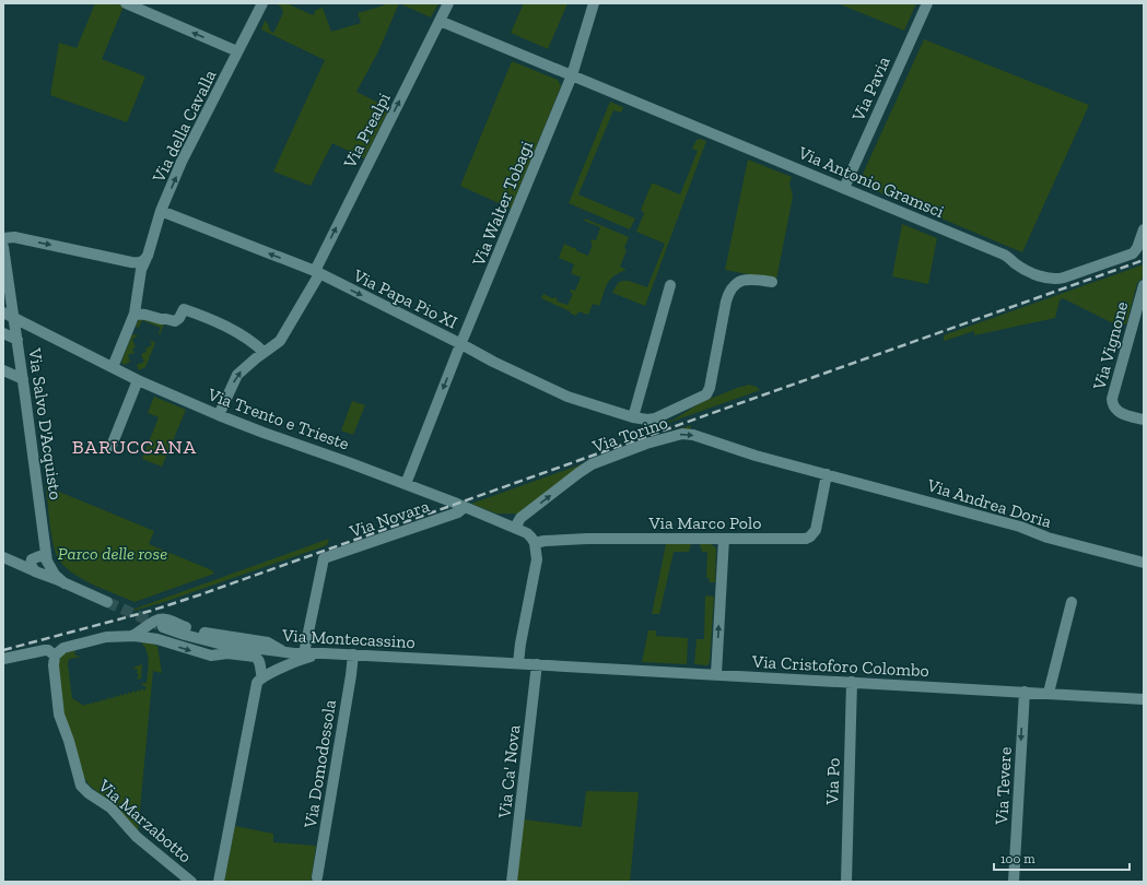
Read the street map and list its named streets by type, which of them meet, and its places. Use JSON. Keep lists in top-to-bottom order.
{
  "streets": {
    "street": [
      "Via Pavia",
      "Via della Cavalla",
      "Via Prealpi",
      "Via Antonio Gramsci",
      "Via Walter Tobagi",
      "Via Papa Pio XI",
      "Via Vignone",
      "Via Trento e Trieste",
      "Via Salvo D'Acquisto",
      "Via Torino",
      "Via Andrea Doria",
      "Via Novara",
      "Via Marco Polo",
      "Via Montecassino",
      "Via Cristoforo Colombo",
      "Via Domodossola",
      "Via Ca' Nova",
      "Via Po",
      "Via Tevere",
      "Via Marzabotto"
    ]
  },
  "crossings": [
    ["Via Pavia", "Via Antonio Gramsci"],
    ["Via della Cavalla", "Via Papa Pio XI"],
    ["Via della Cavalla", "Via Trento e Trieste"],
    ["Via Prealpi", "Via Antonio Gramsci"],
    ["Via Prealpi", "Via Papa Pio XI"],
    ["Via Prealpi", "Via Trento e Trieste"],
    ["Via Antonio Gramsci", "Via Walter Tobagi"],
    ["Via Walter Tobagi", "Via Papa Pio XI"],
    ["Via Walter Tobagi", "Via Trento e Trieste"],
    ["Via Trento e Trieste", "Via Salvo D'Acquisto"],
    ["Via Trento e Trieste", "Via Torino"],
    ["Via Trento e Trieste", "Via Novara"],
    ["Via Trento e Trieste", "Via Marco Polo"],
    ["Via Torino", "Via Andrea Doria"],
    ["Via Torino", "Via Marco Polo"],
    ["Via Andrea Doria", "Via Marco Polo"],
    ["Via Novara", "Via Montecassino"],
    ["Via Montecassino", "Via Cristoforo Colombo"],
    ["Via Montecassino", "Via Domodossola"],
    ["Via Montecassino", "Via Ca' Nova"],
    ["Via Cristoforo Colombo", "Via Ca' Nova"],
    ["Via Cristoforo Colombo", "Via Po"],
    ["Via Cristoforo Colombo", "Via Tevere"]
  ],
  "one_way": [
    "Via della Cavalla",
    "Via Prealpi",
    "Via Torino",
    "Via Tevere"
  ],
  "districts": ["BARUCCANA"],
  "parks": ["Parco delle rose"],
  "scale_bar": "100 m"
}
